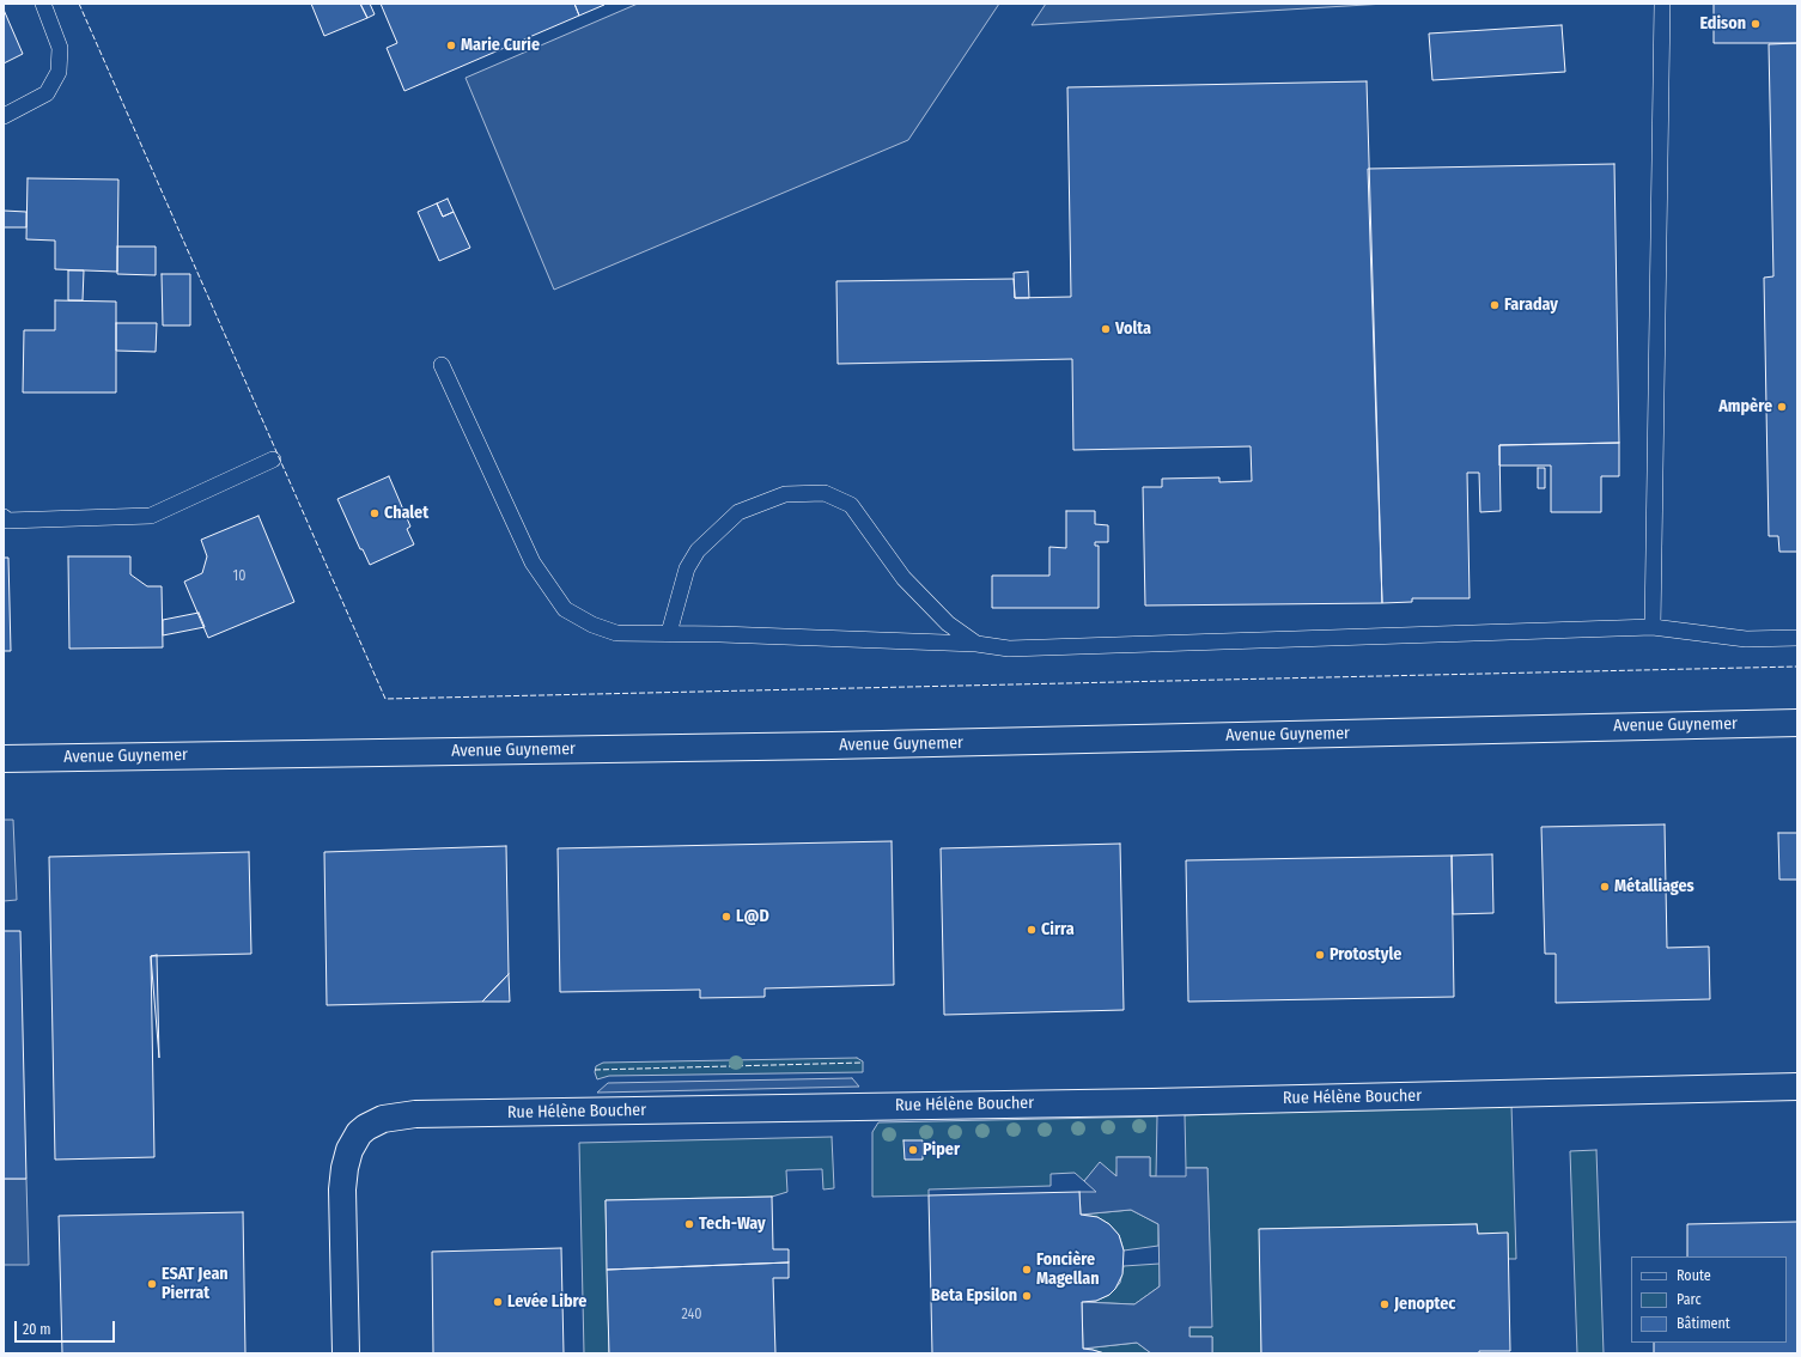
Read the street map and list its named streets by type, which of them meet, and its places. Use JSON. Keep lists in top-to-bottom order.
{
  "streets": {
    "street": ["Avenue Guynemer", "Rue Hélène Boucher"]
  },
  "places": [
    "Edison",
    "Marie Curie",
    "Faraday",
    "Volta",
    "Ampère",
    "Chalet",
    "Métalliages",
    "L@D",
    "Cirra",
    "Protostyle",
    "Piper",
    "Tech-Way",
    "Foncière Magellan",
    "ESAT Jean Pierrat",
    "Beta Epsilon",
    "Levée Libre",
    "Jenoptec"
  ],
  "house_numbers": ["10", "240"],
  "legend": ["Route", "Parc", "Bâtiment"],
  "scale_bar": "20 m"
}
